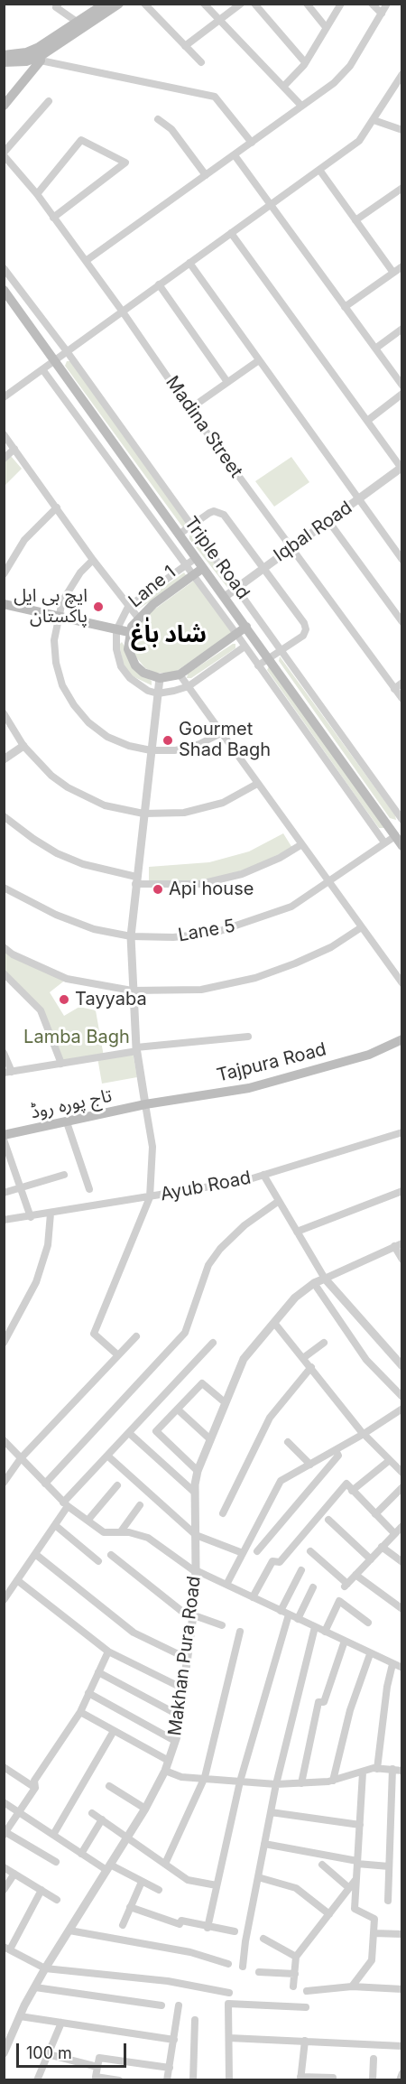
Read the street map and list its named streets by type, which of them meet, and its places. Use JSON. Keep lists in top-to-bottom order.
{
  "streets": {
    "main road": [
      "Triple Road",
      "Lane 1",
      "Tajpura Road",
      "تاج پورہ روڈ"
    ],
    "street": [
      "Madina Street",
      "Iqbal Road",
      "Lane 5",
      "Ayub Road",
      "Makhan Pura Road"
    ]
  },
  "crossings": [
    ["Madina Street", "Iqbal Road"],
    ["Iqbal Road", "Triple Road"],
    ["Triple Road", "Lane 1"],
    ["Triple Road", "Lane 5"],
    ["Tajpura Road", "تاج پورہ روڈ"]
  ],
  "districts": ["شاد باٰغ"],
  "parks": ["Lamba Bagh"],
  "places": [
    "ایچ بی ایل پاکستان",
    "Gourmet Shad Bagh",
    "Api house",
    "Tayyaba"
  ],
  "scale_bar": "100 m"
}
